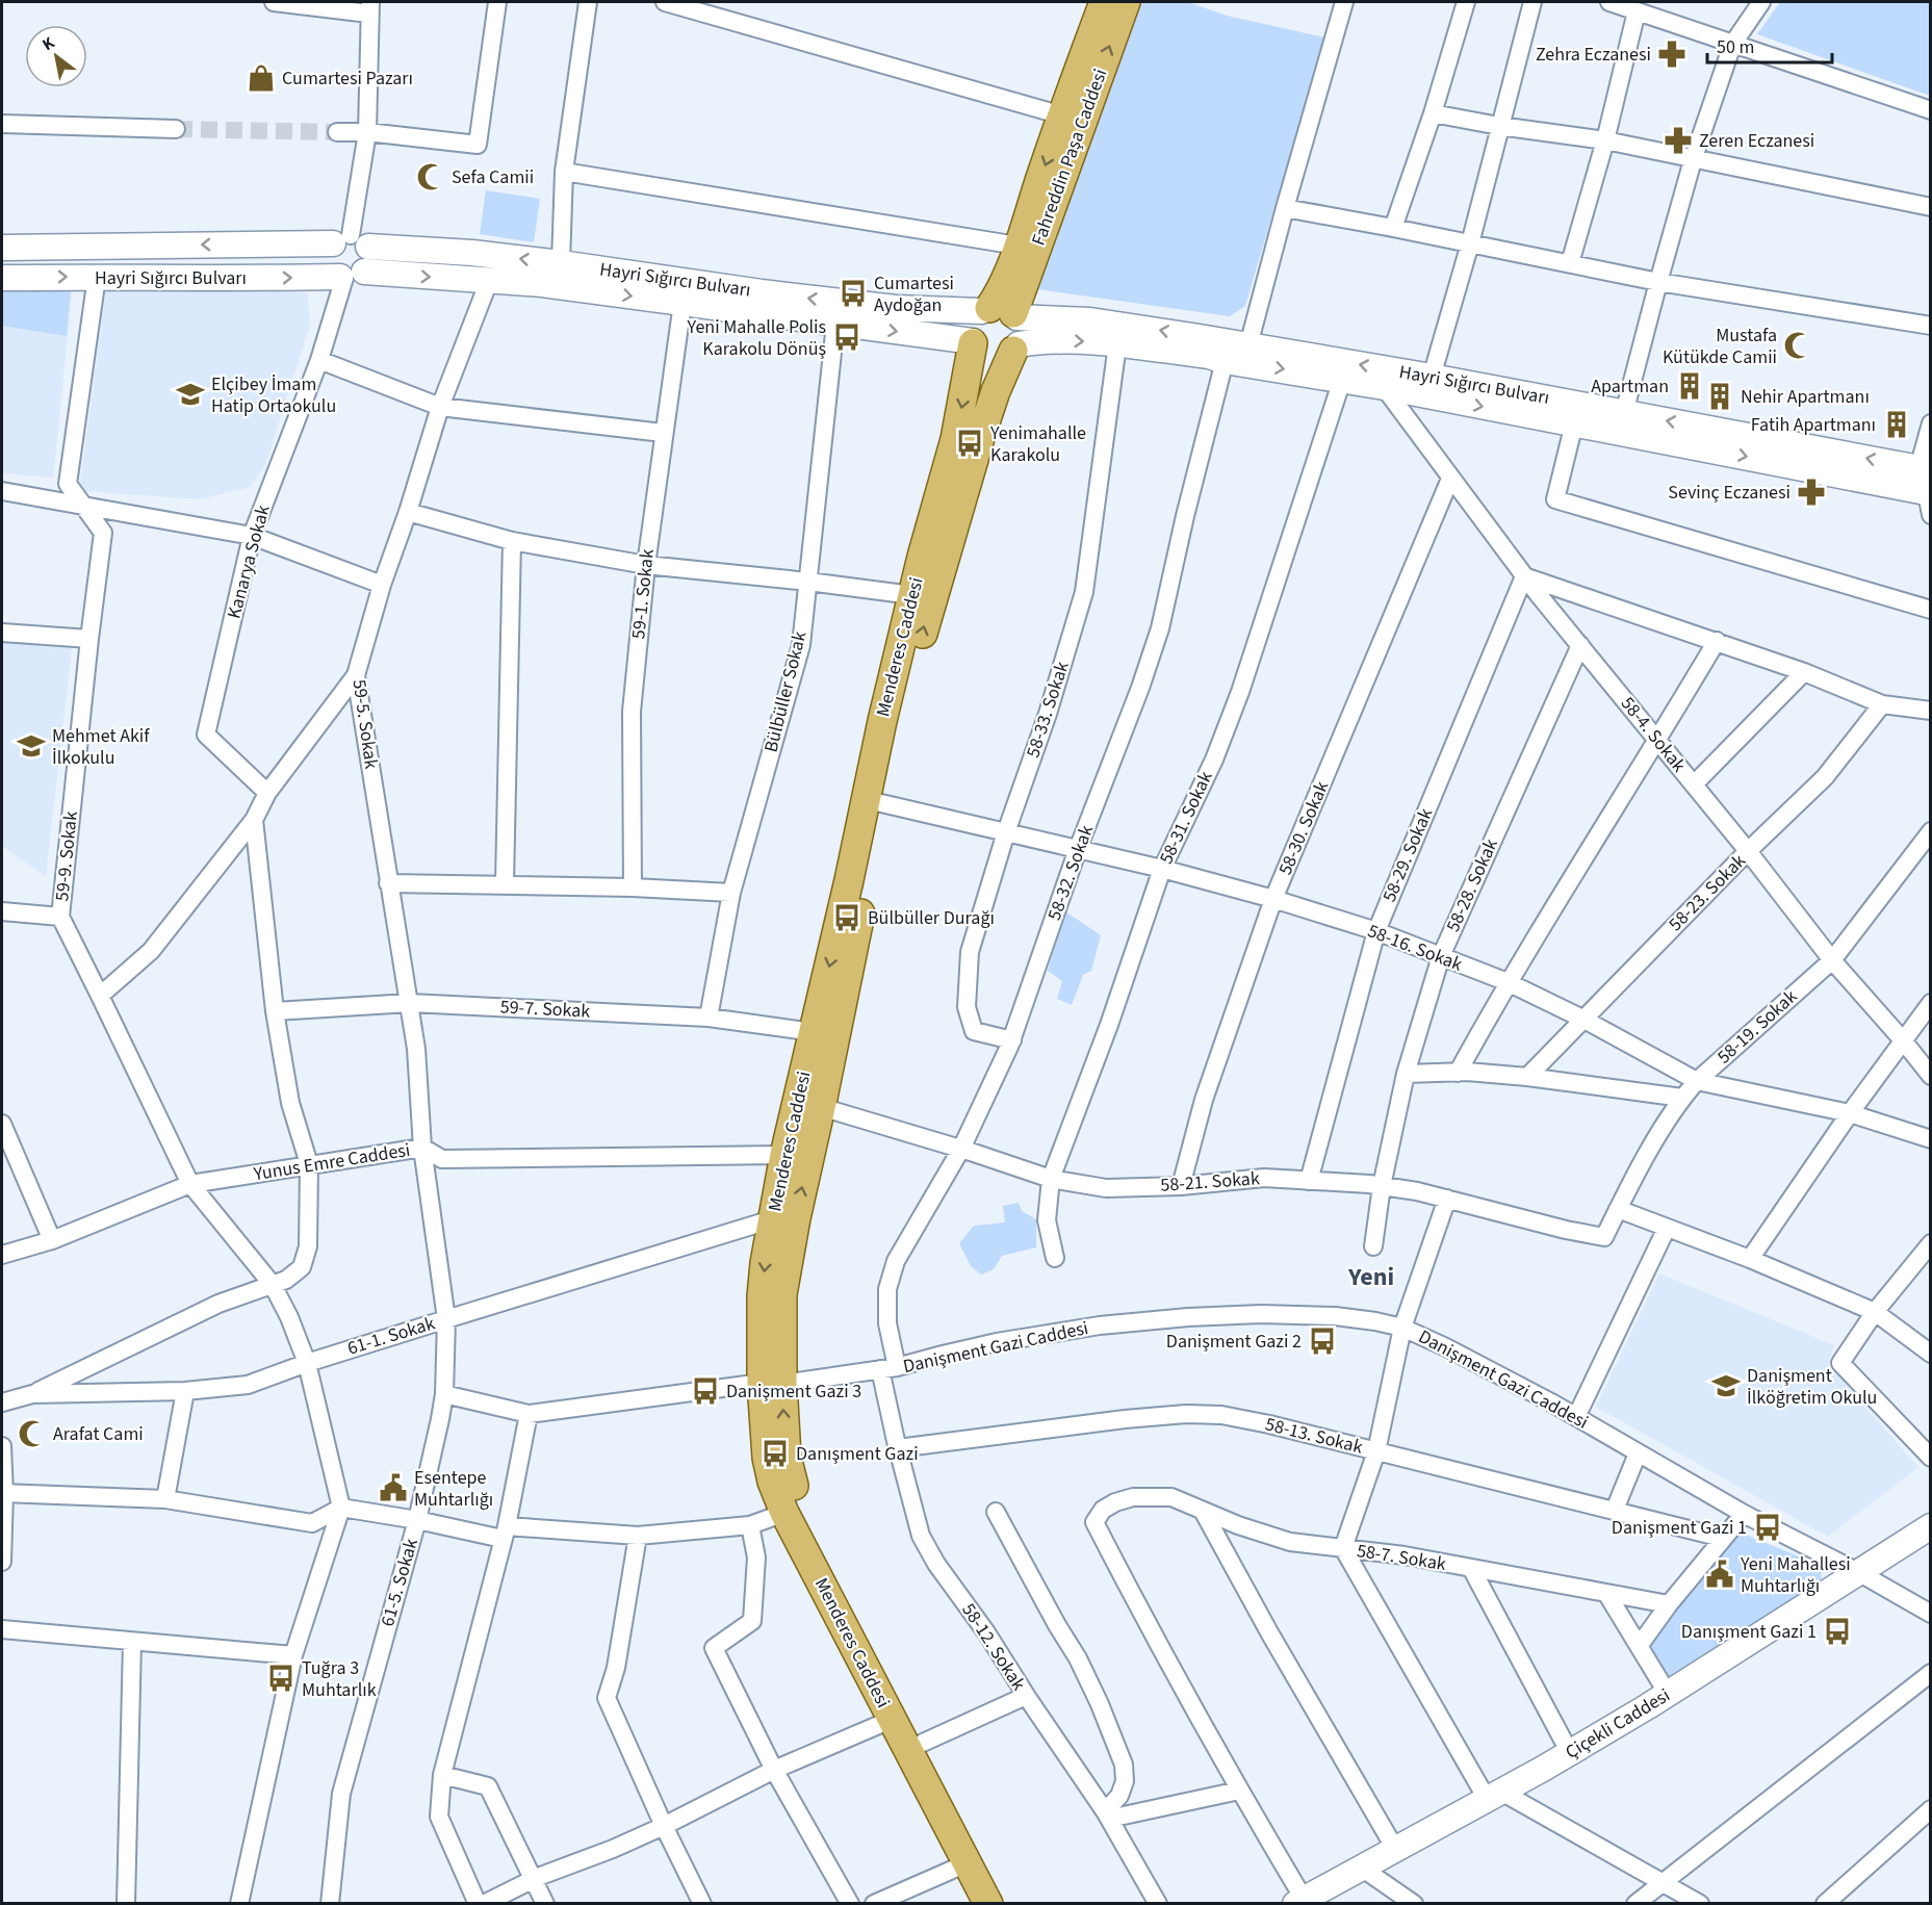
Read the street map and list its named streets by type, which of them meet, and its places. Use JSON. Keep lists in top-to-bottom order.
{
  "streets": {
    "main road": ["Fahreddin Paşa Caddesi", "Menderes Caddesi"],
    "street": [
      "Hayri Sığırcı Bulvarı",
      "Kanarya Sokak",
      "59-1. Sokak",
      "Bülbüller Sokak",
      "58-33. Sokak",
      "59-5. Sokak",
      "58-4. Sokak",
      "58-31. Sokak",
      "58-30. Sokak",
      "58-29. Sokak",
      "59-9. Sokak",
      "58-32. Sokak",
      "58-28. Sokak",
      "58-23. Sokak",
      "58-16. Sokak",
      "59-7. Sokak",
      "58-19. Sokak",
      "Yunus Emre Caddesi",
      "58-21. Sokak",
      "61-1. Sokak",
      "Danişment Gazi Caddesi",
      "58-13. Sokak",
      "58-7. Sokak",
      "61-5. Sokak",
      "58-12. Sokak",
      "Çiçekli Caddesi"
    ]
  },
  "crossings": [
    ["Fahreddin Paşa Caddesi", "Hayri Sığırcı Bulvarı"],
    ["Fahreddin Paşa Caddesi", "Menderes Caddesi"],
    ["Hayri Sığırcı Bulvarı", "Kanarya Sokak"],
    ["Hayri Sığırcı Bulvarı", "59-1. Sokak"],
    ["Hayri Sığırcı Bulvarı", "Menderes Caddesi"],
    ["Hayri Sığırcı Bulvarı", "Bülbüller Sokak"],
    ["Hayri Sığırcı Bulvarı", "58-33. Sokak"],
    ["Hayri Sığırcı Bulvarı", "59-5. Sokak"],
    ["Hayri Sığırcı Bulvarı", "58-4. Sokak"],
    ["Hayri Sığırcı Bulvarı", "58-31. Sokak"],
    ["Hayri Sığırcı Bulvarı", "59-9. Sokak"],
    ["Hayri Sığırcı Bulvarı", "58-32. Sokak"],
    ["Menderes Caddesi", "58-16. Sokak"],
    ["Menderes Caddesi", "59-7. Sokak"],
    ["Menderes Caddesi", "Yunus Emre Caddesi"],
    ["Menderes Caddesi", "58-21. Sokak"],
    ["Menderes Caddesi", "61-1. Sokak"],
    ["Menderes Caddesi", "Danişment Gazi Caddesi"],
    ["Bülbüller Sokak", "59-7. Sokak"],
    ["58-33. Sokak", "58-32. Sokak"],
    ["58-33. Sokak", "58-16. Sokak"],
    ["59-5. Sokak", "59-7. Sokak"],
    ["59-5. Sokak", "Yunus Emre Caddesi"],
    ["59-5. Sokak", "61-5. Sokak"],
    ["58-4. Sokak", "58-30. Sokak"],
    ["58-4. Sokak", "58-29. Sokak"],
    ["58-4. Sokak", "58-28. Sokak"],
    ["58-4. Sokak", "58-23. Sokak"],
    ["58-4. Sokak", "58-19. Sokak"],
    ["58-31. Sokak", "58-16. Sokak"],
    ["58-31. Sokak", "58-21. Sokak"],
    ["58-30. Sokak", "58-16. Sokak"],
    ["58-30. Sokak", "58-21. Sokak"],
    ["58-29. Sokak", "58-16. Sokak"],
    ["58-29. Sokak", "58-21. Sokak"],
    ["59-9. Sokak", "Yunus Emre Caddesi"],
    ["59-9. Sokak", "61-1. Sokak"],
    ["58-32. Sokak", "58-16. Sokak"],
    ["58-32. Sokak", "58-21. Sokak"],
    ["58-32. Sokak", "Danişment Gazi Caddesi"],
    ["58-32. Sokak", "58-12. Sokak"],
    ["58-28. Sokak", "58-16. Sokak"],
    ["58-28. Sokak", "58-21. Sokak"],
    ["58-23. Sokak", "58-16. Sokak"],
    ["58-16. Sokak", "58-19. Sokak"],
    ["58-19. Sokak", "58-21. Sokak"],
    ["Yunus Emre Caddesi", "61-5. Sokak"],
    ["61-1. Sokak", "61-5. Sokak"],
    ["Danişment Gazi Caddesi", "58-12. Sokak"],
    ["Danişment Gazi Caddesi", "Çiçekli Caddesi"],
    ["58-13. Sokak", "58-12. Sokak"]
  ],
  "districts": ["Yeni"],
  "places": {
    "pharmacy": ["Zehra Eczanesi", "Zeren Eczanesi", "Sevinç Eczanesi"],
    "shop": ["Cumartesi Pazarı"],
    "mosque": ["Sefa Camii", "Mustafa Kütükde Camii", "Arafat Cami"],
    "bus stop": [
      "Cumartesi Aydoğan",
      "Yeni Mahalle Polis Karakolu Dönüş",
      "Yenimahalle Karakolu",
      "Bülbüller Durağı",
      "Danişment Gazi 2",
      "Danişment Gazi 3",
      "Danışment Gazi",
      "Danişment Gazi 1",
      "Danışment Gazi 1",
      "Tuğra 3 Muhtarlık"
    ],
    "building": ["Apartman", "Nehir Apartmanı", "Fatih Apartmanı"],
    "school or university": ["Elçibey İmam Hatip Ortaokulu", "Mehmet Akif İlkokulu", "Danişment İlköğretim Okulu"],
    "public building": ["Esentepe Muhtarlığı", "Yeni Mahallesi Muhtarlığı"]
  },
  "scale_bar": "50 m",
  "north": "top left"
}
